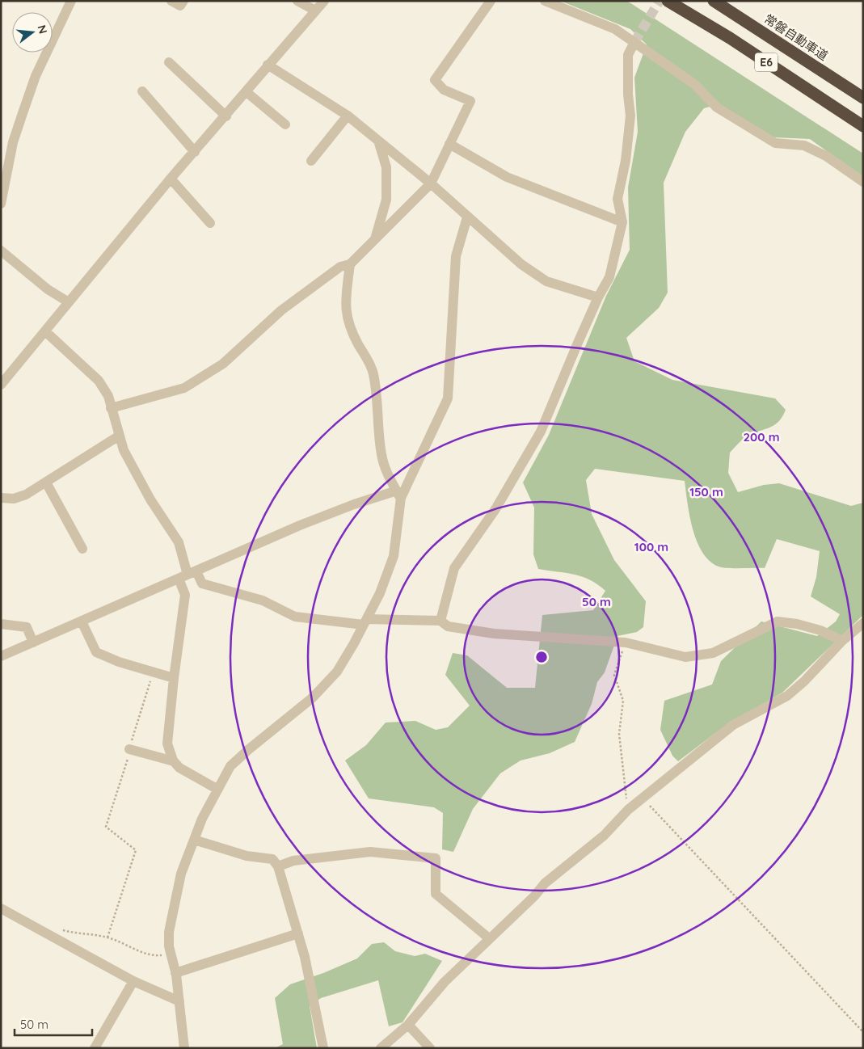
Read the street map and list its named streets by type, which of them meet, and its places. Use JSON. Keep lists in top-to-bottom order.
{
  "streets": {
    "highway": ["常磐自動車道", "E6"]
  },
  "scale_bar": "50 m",
  "north": "right",
  "rings": [
    "200 m",
    "150 m",
    "100 m",
    "50 m"
  ]
}
